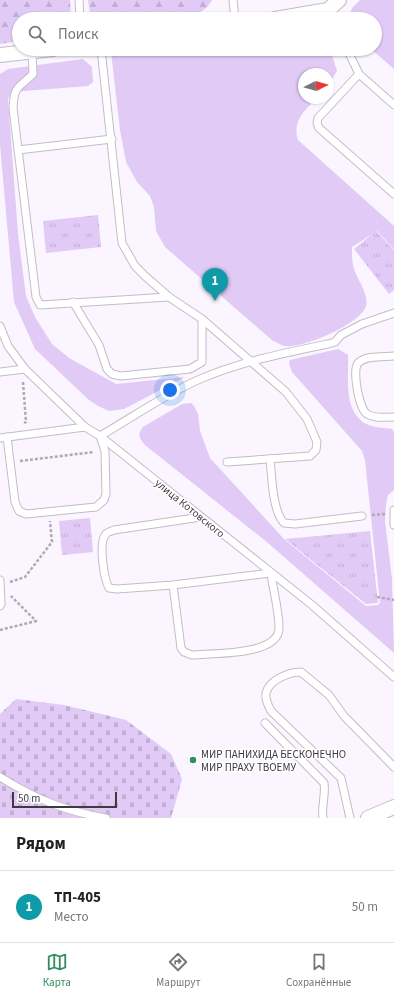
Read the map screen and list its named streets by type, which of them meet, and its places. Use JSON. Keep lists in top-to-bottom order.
{
  "streets": {
    "lane": ["улица Котовского"]
  },
  "places": ["МИР ПАНИХИДА БЕСКОНЕЧНО МИР ПРАХУ ТВОЕМУ"],
  "scale_bar": "50 m",
  "north": "right",
  "page": {
    "search": "Поиск",
    "pins": "1",
    "scale": "50 m",
    "heading": "Рядом",
    "list": [
      {
        "mark": "1",
        "name": "ТП-405",
        "note": "Место",
        "value": "50 m"
      }
    ],
    "nav": ["Карта", "Маршрут", "Сохранённые"]
  }
}
